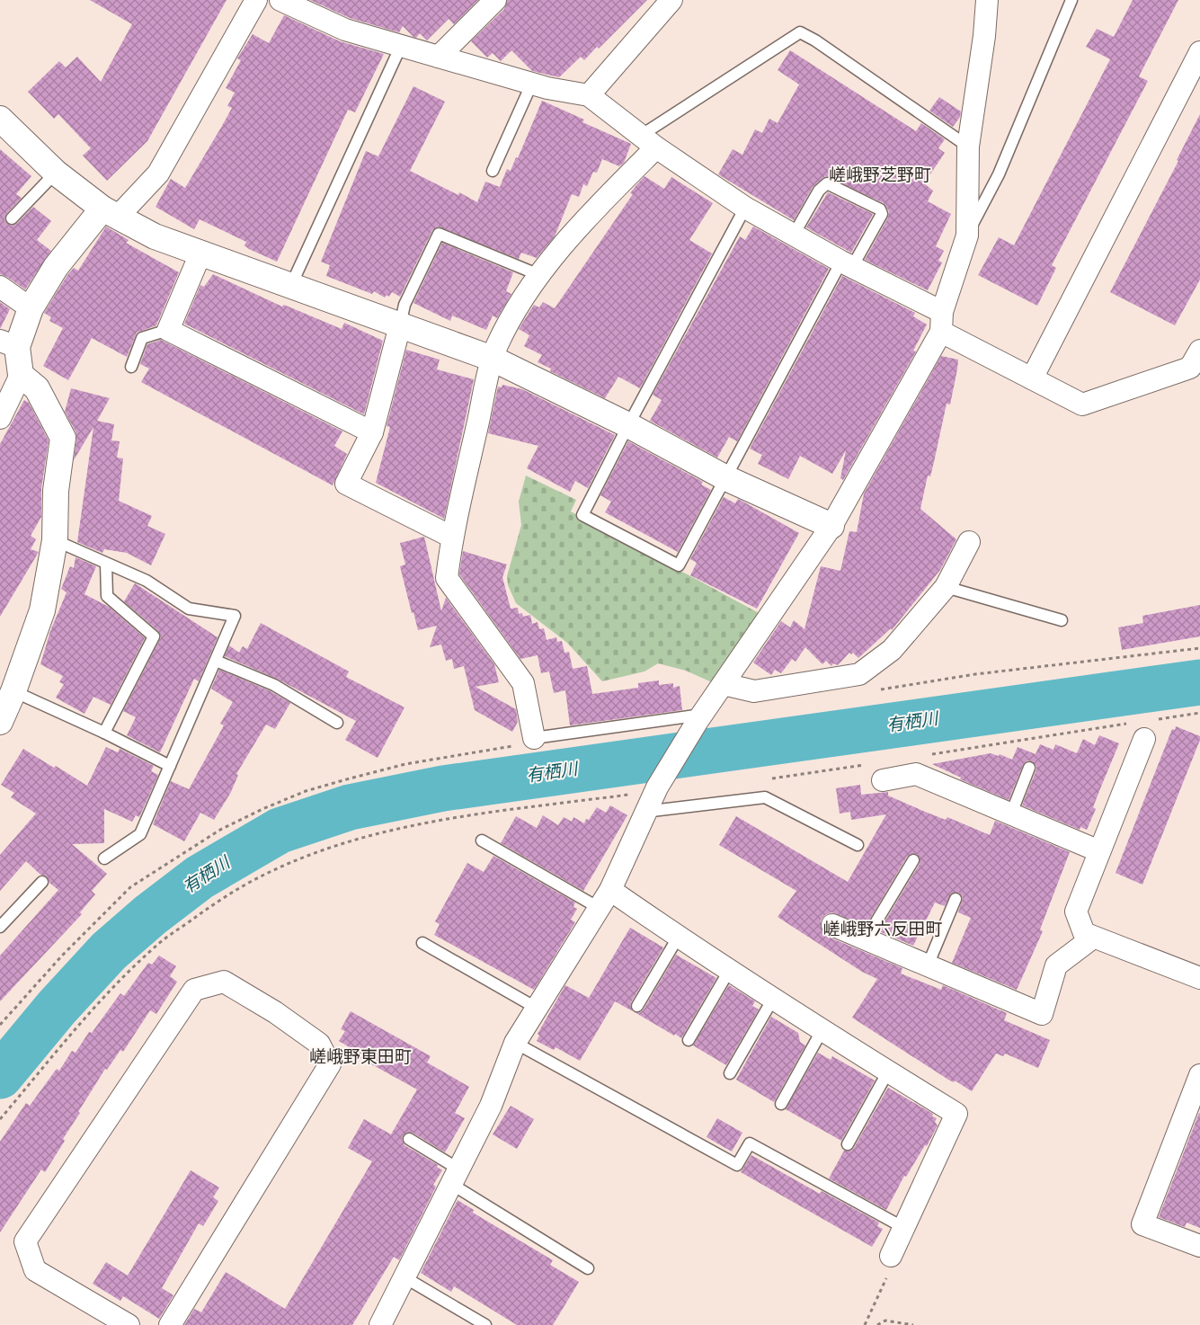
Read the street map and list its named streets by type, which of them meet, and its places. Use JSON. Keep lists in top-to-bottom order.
{
  "districts": ["嵯峨野芝野町", "嵯峨野六反田町", "嵯峨野東田町"],
  "water": ["有栖川"]
}
